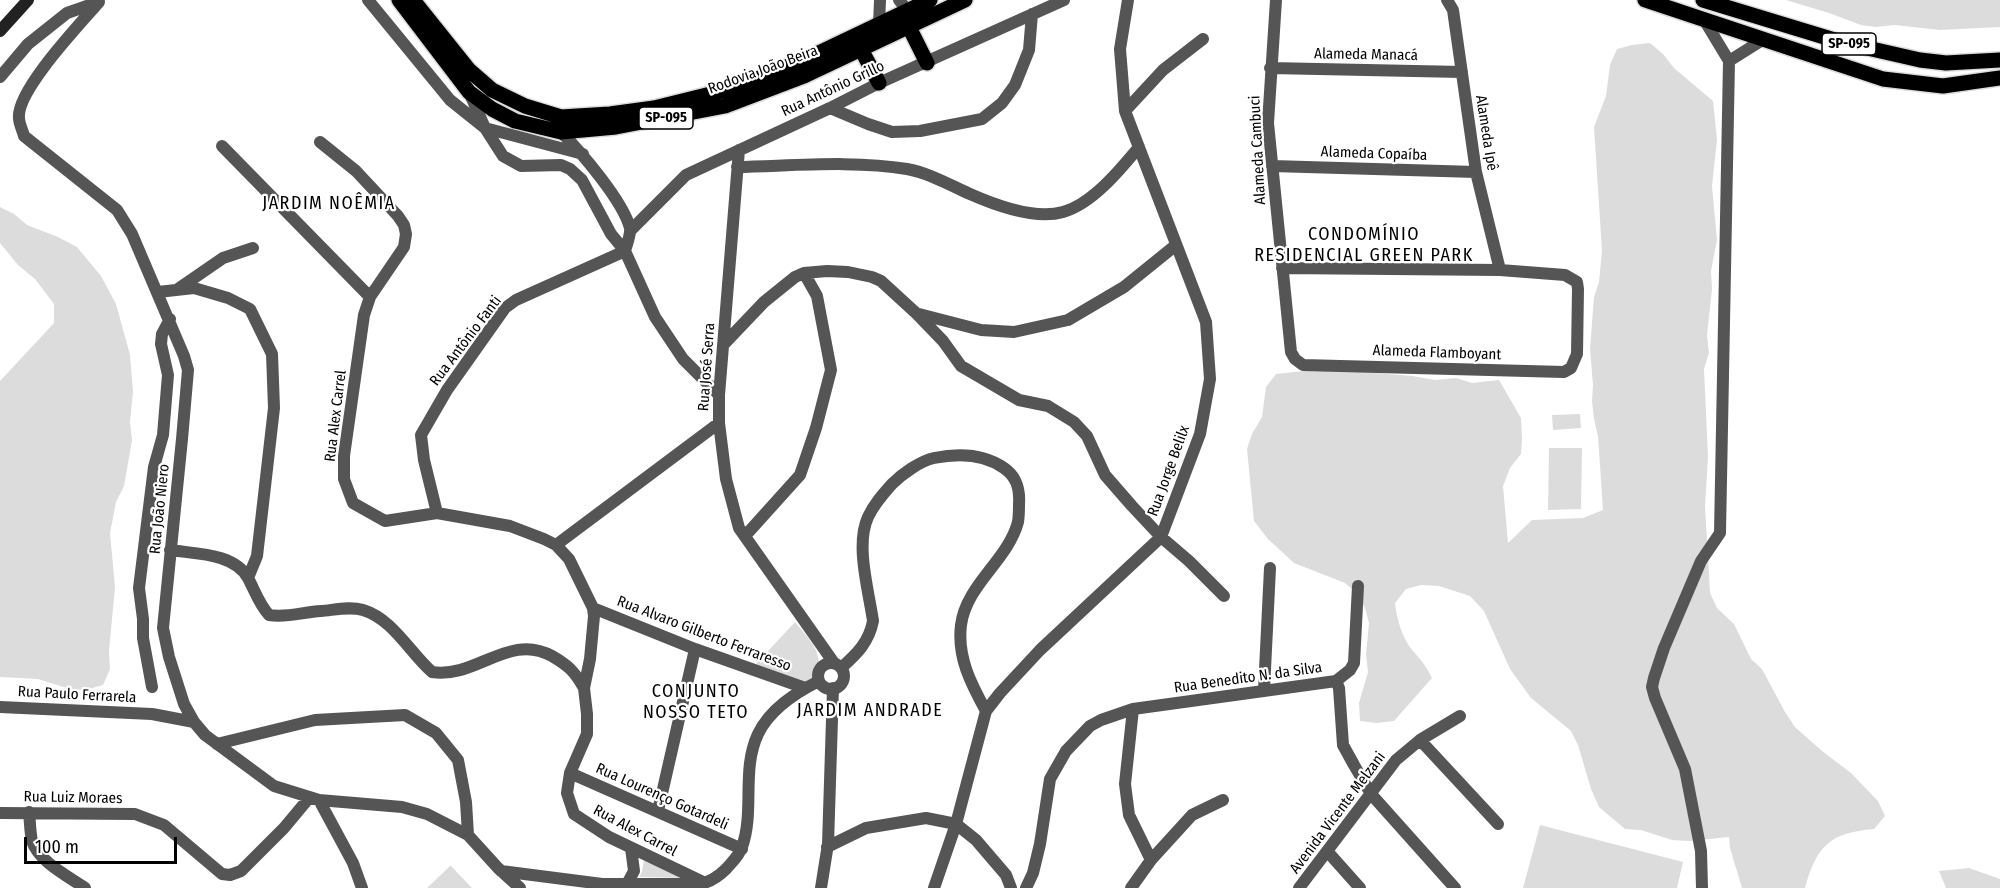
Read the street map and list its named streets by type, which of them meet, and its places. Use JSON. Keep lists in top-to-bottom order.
{
  "streets": {
    "main road": ["SP-095", "Rodovia João Beira"],
    "street": [
      "Alameda Manacá",
      "Rua Antônio Grillo",
      "Alameda Ipê",
      "Alameda Cambuci",
      "Alameda Copaíba",
      "Rua Antônio Fanti",
      "Alameda Flamboyant",
      "Rua José Serra",
      "Rua Alex Carrel",
      "Rua Jorge Belilx",
      "Rua João Niero",
      "Rua Alvaro Gilberto Ferraresso",
      "Rua Benedito N. da Silva",
      "Rua Paulo Ferrarela",
      "Rua Lourenço Gotardeli",
      "Rua Luiz Moraes",
      "Avenida Vicente Melzani"
    ]
  },
  "crossings": [
    ["Alameda Manacá", "Alameda Ipê"],
    ["Alameda Manacá", "Alameda Cambuci"],
    ["Rua Antônio Grillo", "Rua José Serra"],
    ["Alameda Ipê", "Alameda Copaíba"],
    ["Alameda Ipê", "Alameda Flamboyant"],
    ["Alameda Cambuci", "Alameda Copaíba"],
    ["Alameda Cambuci", "Alameda Flamboyant"],
    ["Rua Antônio Fanti", "Rua Alex Carrel"],
    ["Rua Alex Carrel", "Rua Alvaro Gilberto Ferraresso"],
    ["Rua Alex Carrel", "Rua Lourenço Gotardeli"],
    ["Rua João Niero", "Rua Paulo Ferrarela"],
    ["Rua João Niero", "Rua Luiz Moraes"]
  ],
  "districts": [
    "JARDIM NOÊMIA",
    "CONDOMÍNIO RESIDENCIAL GREEN PARK",
    "CONJUNTO NOSSO TETO",
    "JARDIM ANDRADE"
  ],
  "scale_bar": "100 m"
}
